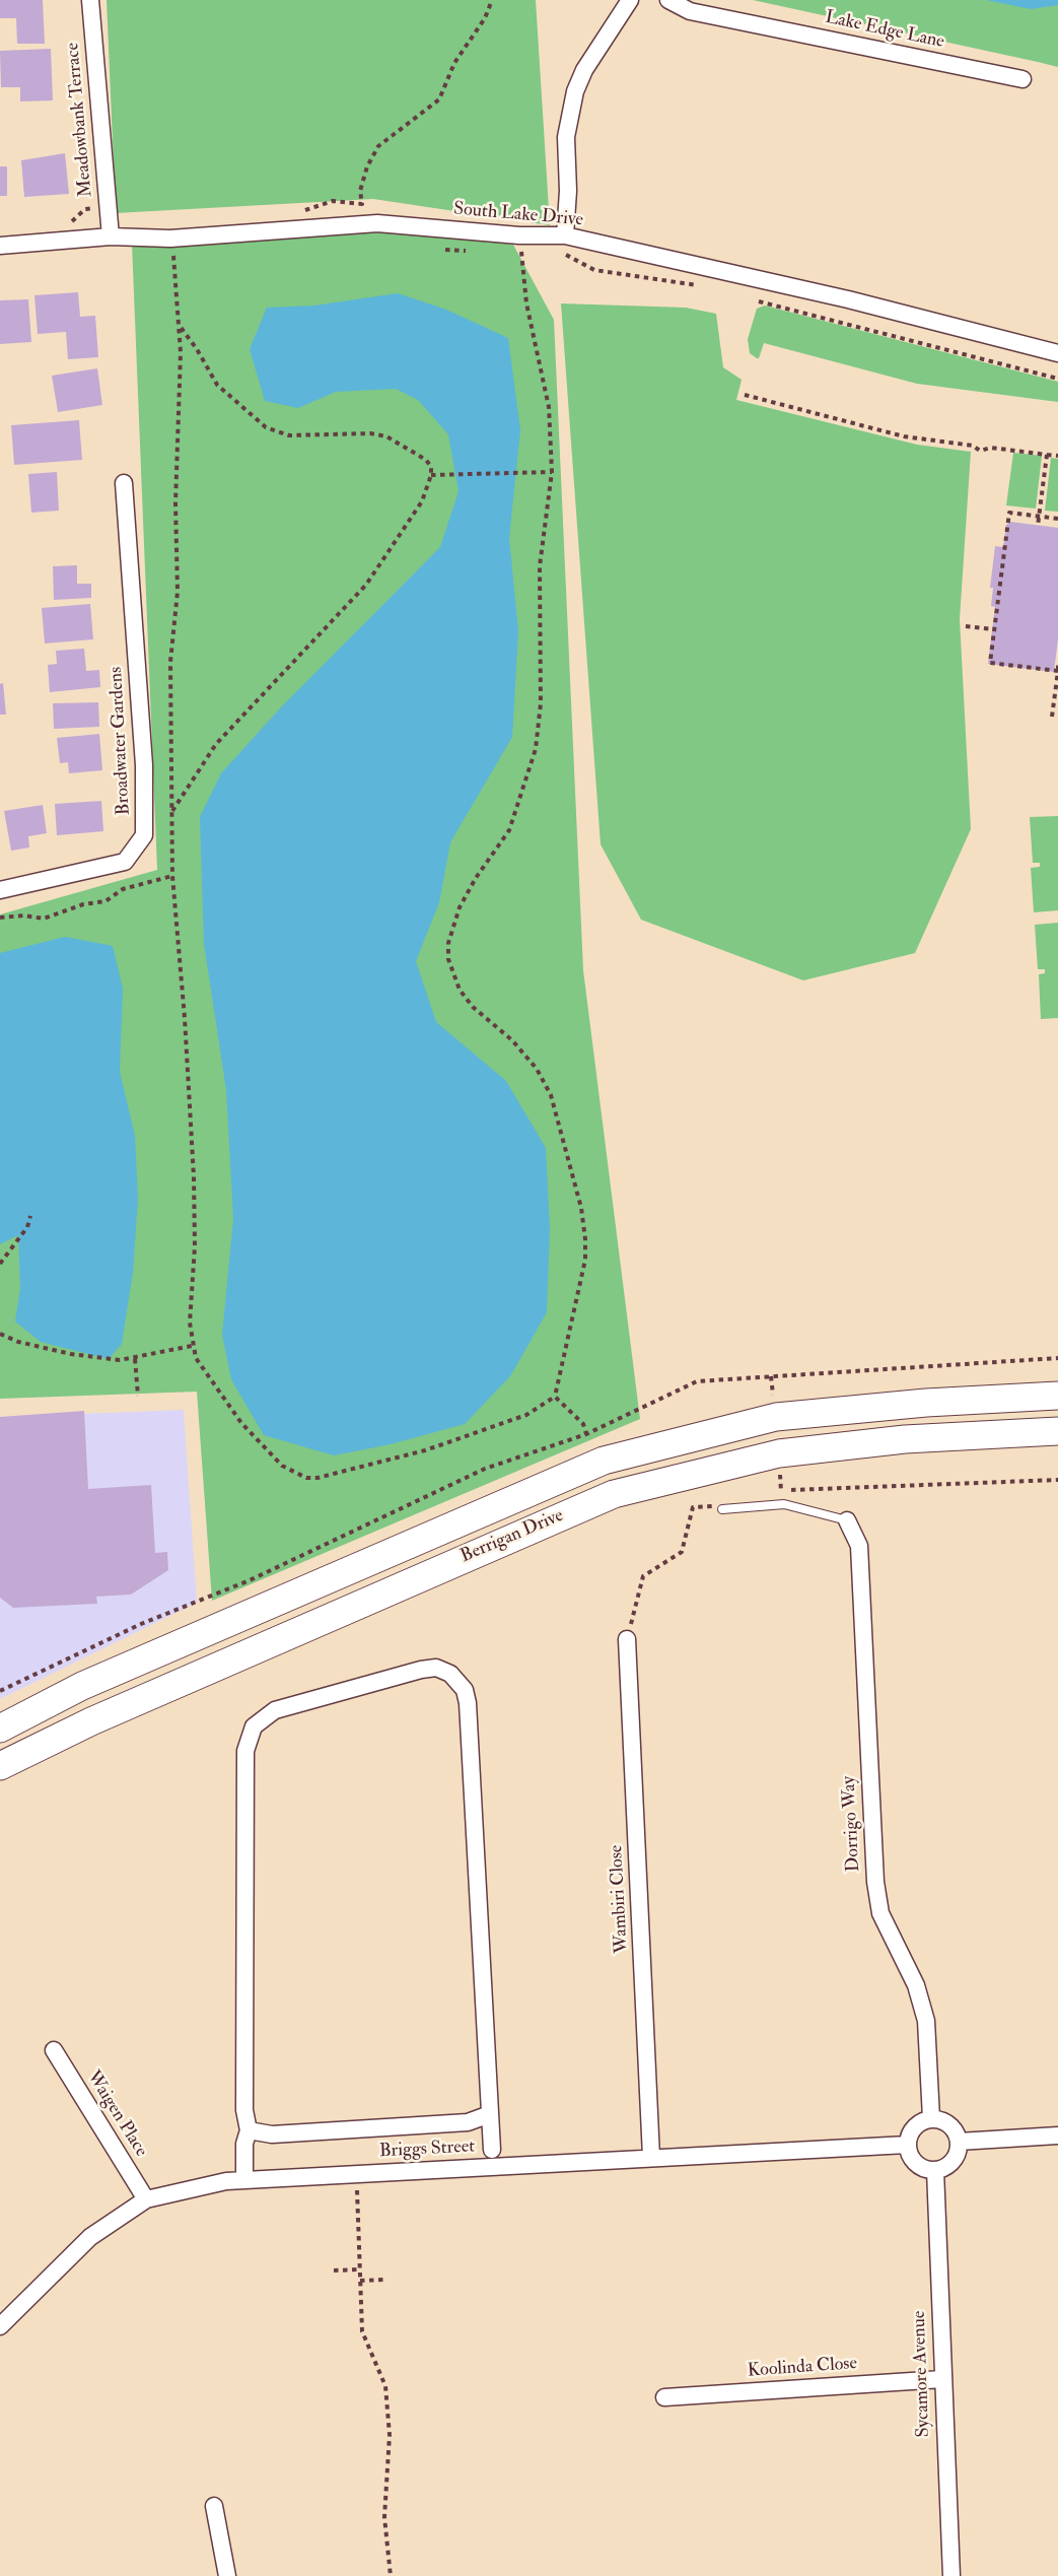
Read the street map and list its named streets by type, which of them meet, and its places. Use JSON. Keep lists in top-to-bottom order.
{
  "streets": {
    "main road": ["Berrigan Drive"],
    "street": [
      "Lake Edge Lane",
      "Meadowbank Terrace",
      "South Lake Drive",
      "Broadwater Gardens",
      "Dorrigo Way",
      "Wambiri Close",
      "Waigen Place",
      "Briggs Street",
      "Koolinda Close",
      "Sycamore Avenue"
    ]
  },
  "crossings": [
    ["Meadowbank Terrace", "South Lake Drive"],
    ["Dorrigo Way", "Briggs Street"],
    ["Dorrigo Way", "Sycamore Avenue"],
    ["Wambiri Close", "Briggs Street"],
    ["Waigen Place", "Briggs Street"],
    ["Briggs Street", "Sycamore Avenue"],
    ["Koolinda Close", "Sycamore Avenue"]
  ]
}
